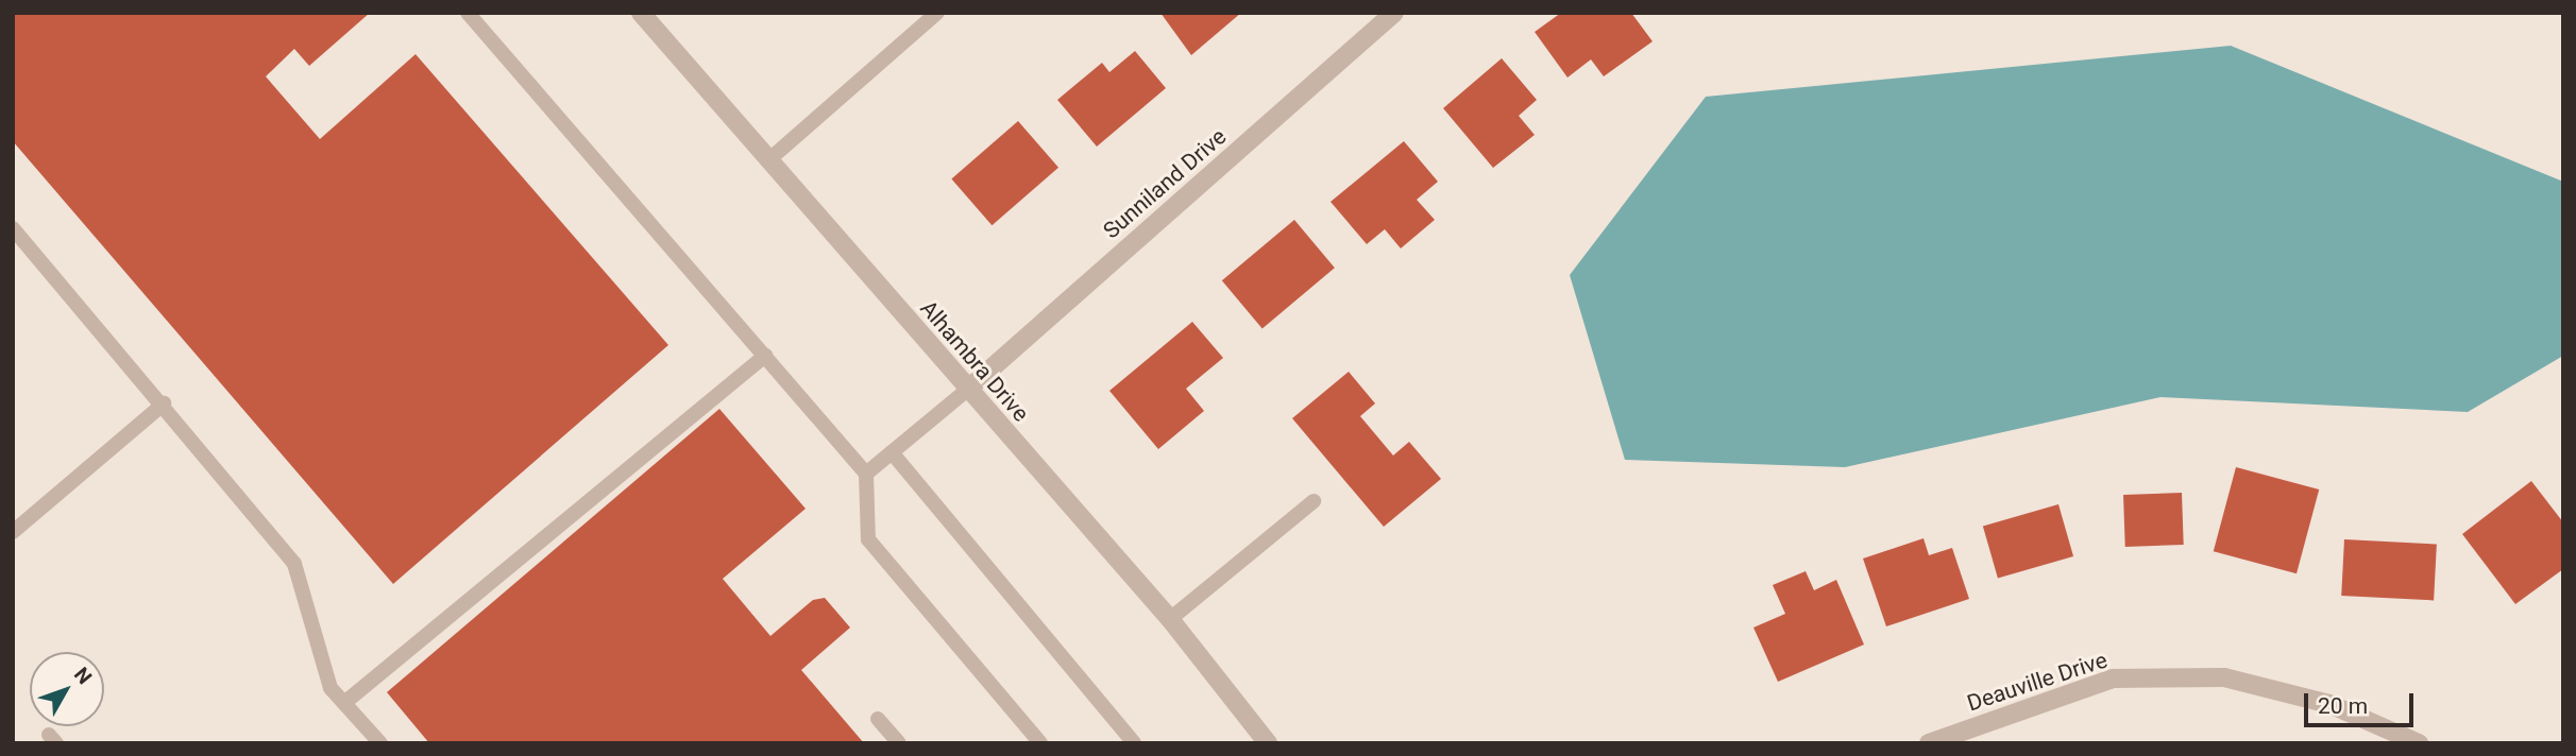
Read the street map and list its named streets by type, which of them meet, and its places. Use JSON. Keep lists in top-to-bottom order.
{
  "streets": {
    "street": ["Sunniland Drive", "Alhambra Drive", "Deauville Drive"]
  },
  "crossings": [
    ["Sunniland Drive", "Alhambra Drive"]
  ],
  "scale_bar": "20 m",
  "north": "top right"
}
